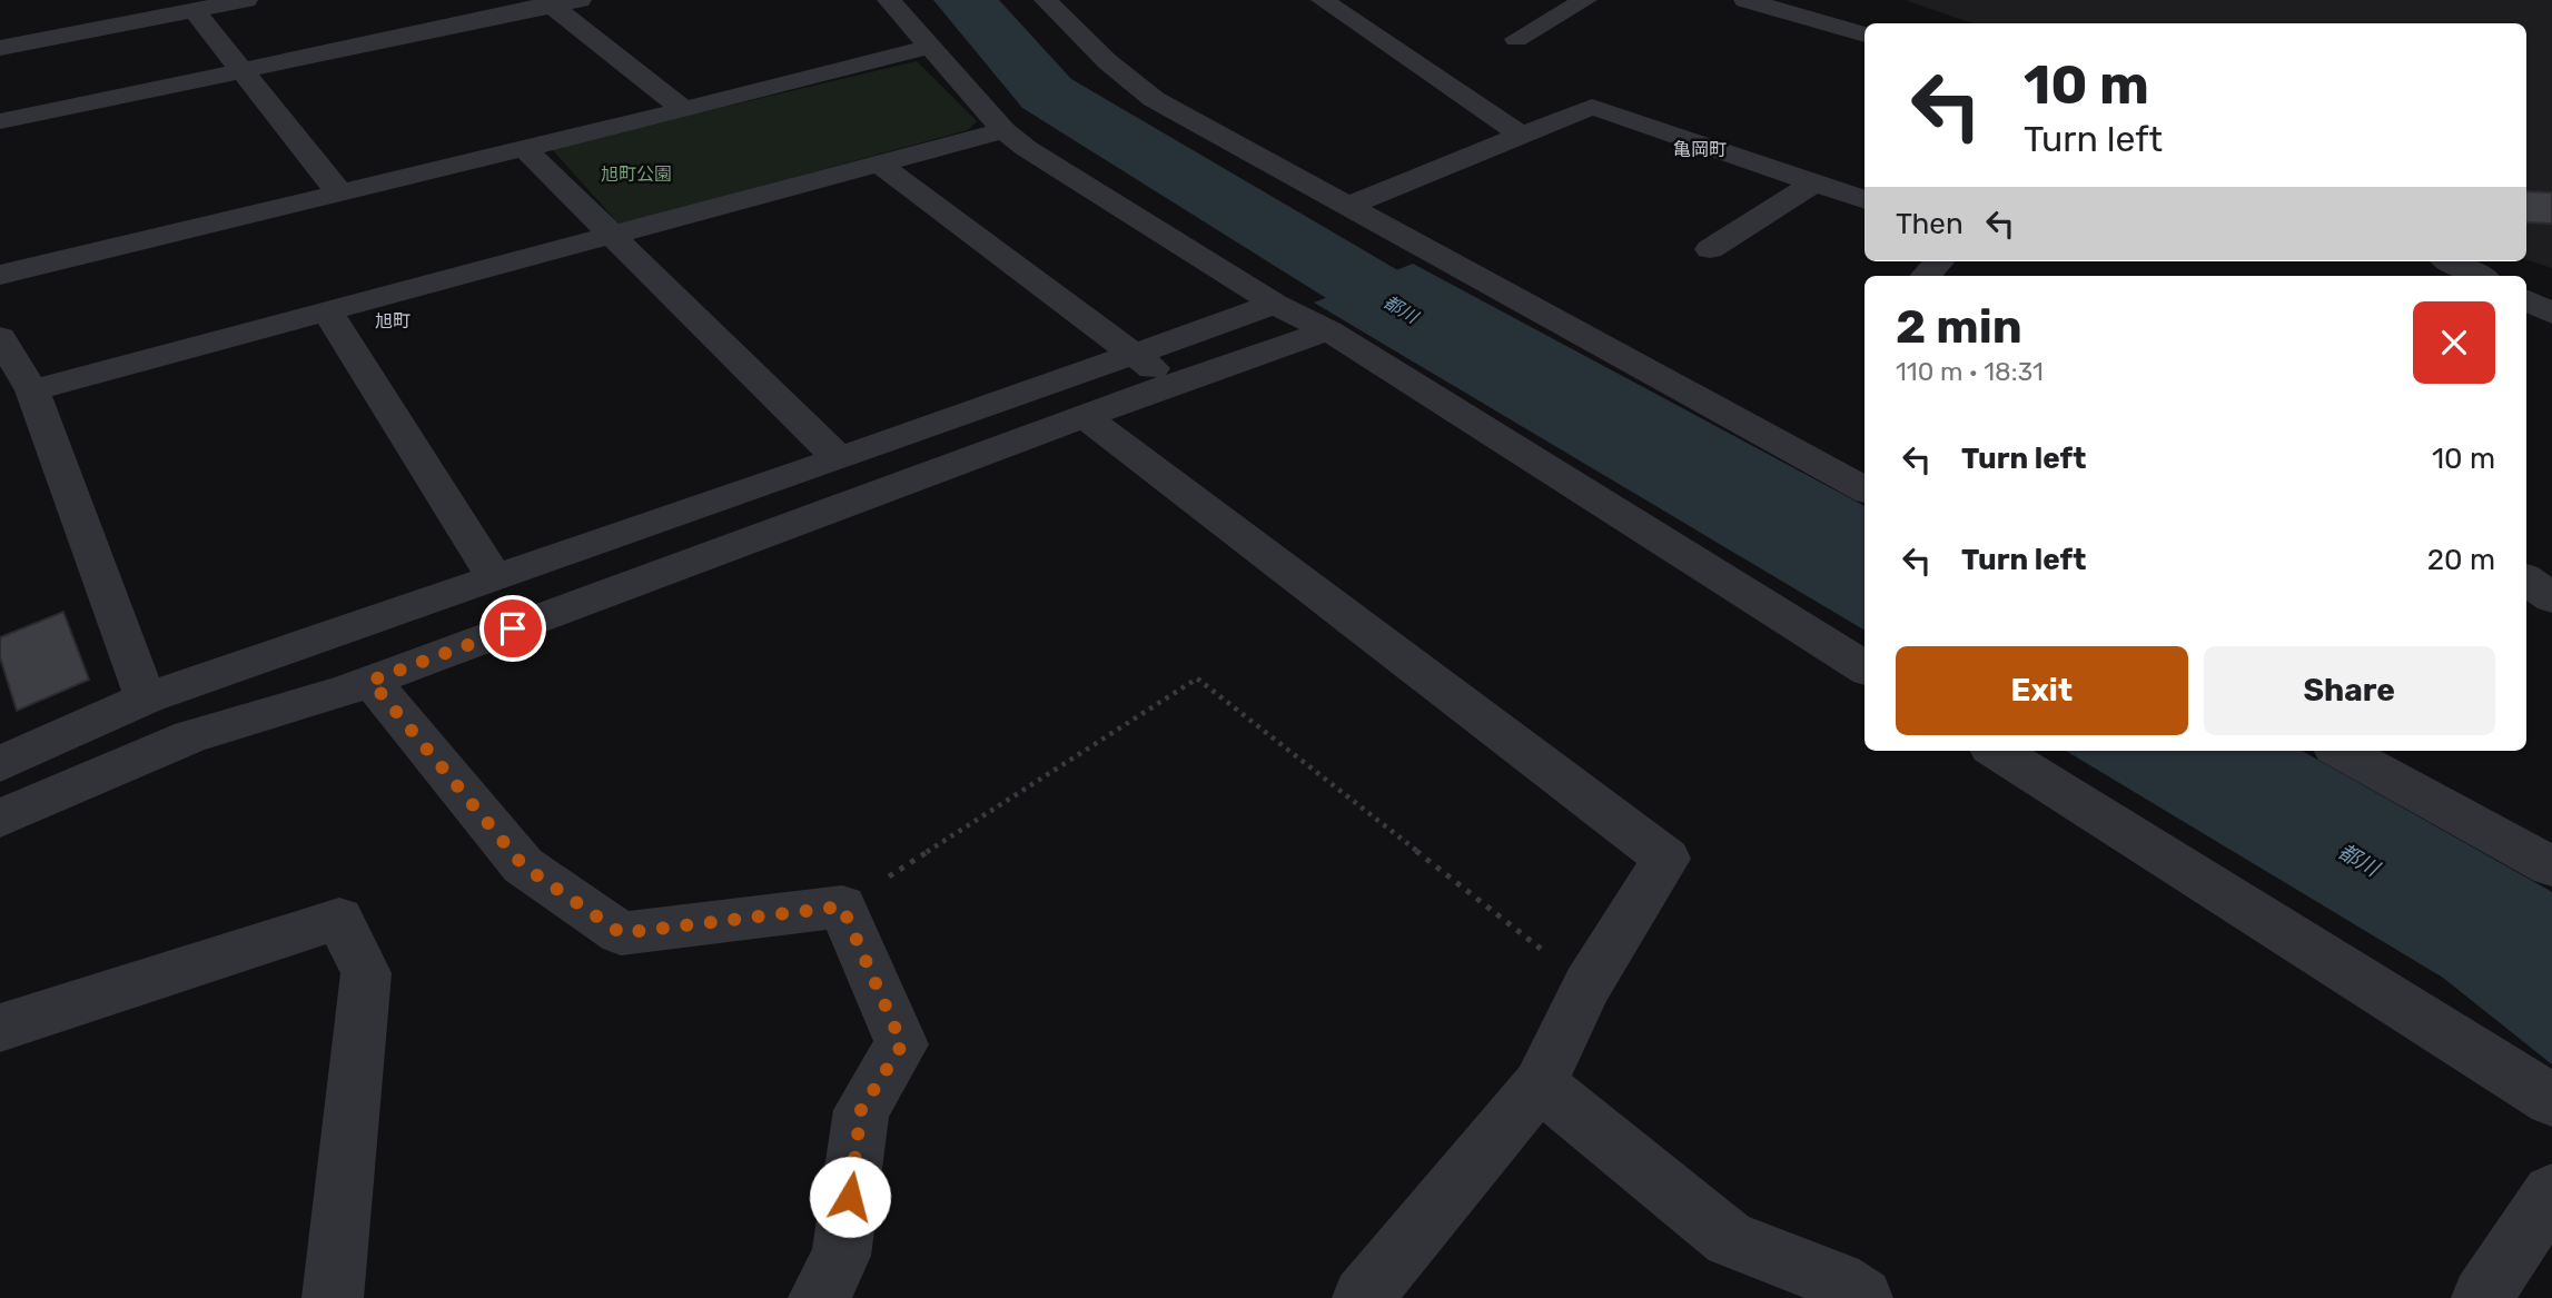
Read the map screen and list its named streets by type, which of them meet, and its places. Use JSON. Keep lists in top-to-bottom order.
{
  "districts": ["亀岡町", "旭町"],
  "water": ["都川"],
  "parks": ["旭町公園"],
  "page": {
    "turn": ["10 m", "Turn left"],
    "then": "Then",
    "heading": ["2 min", "110 m · 18:31"],
    "list": [
      {
        "name": "Turn left",
        "value": "10 m"
      },
      {
        "name": "Turn left",
        "value": "20 m"
      }
    ],
    "buttons": ["Exit", "Share"]
  }
}
